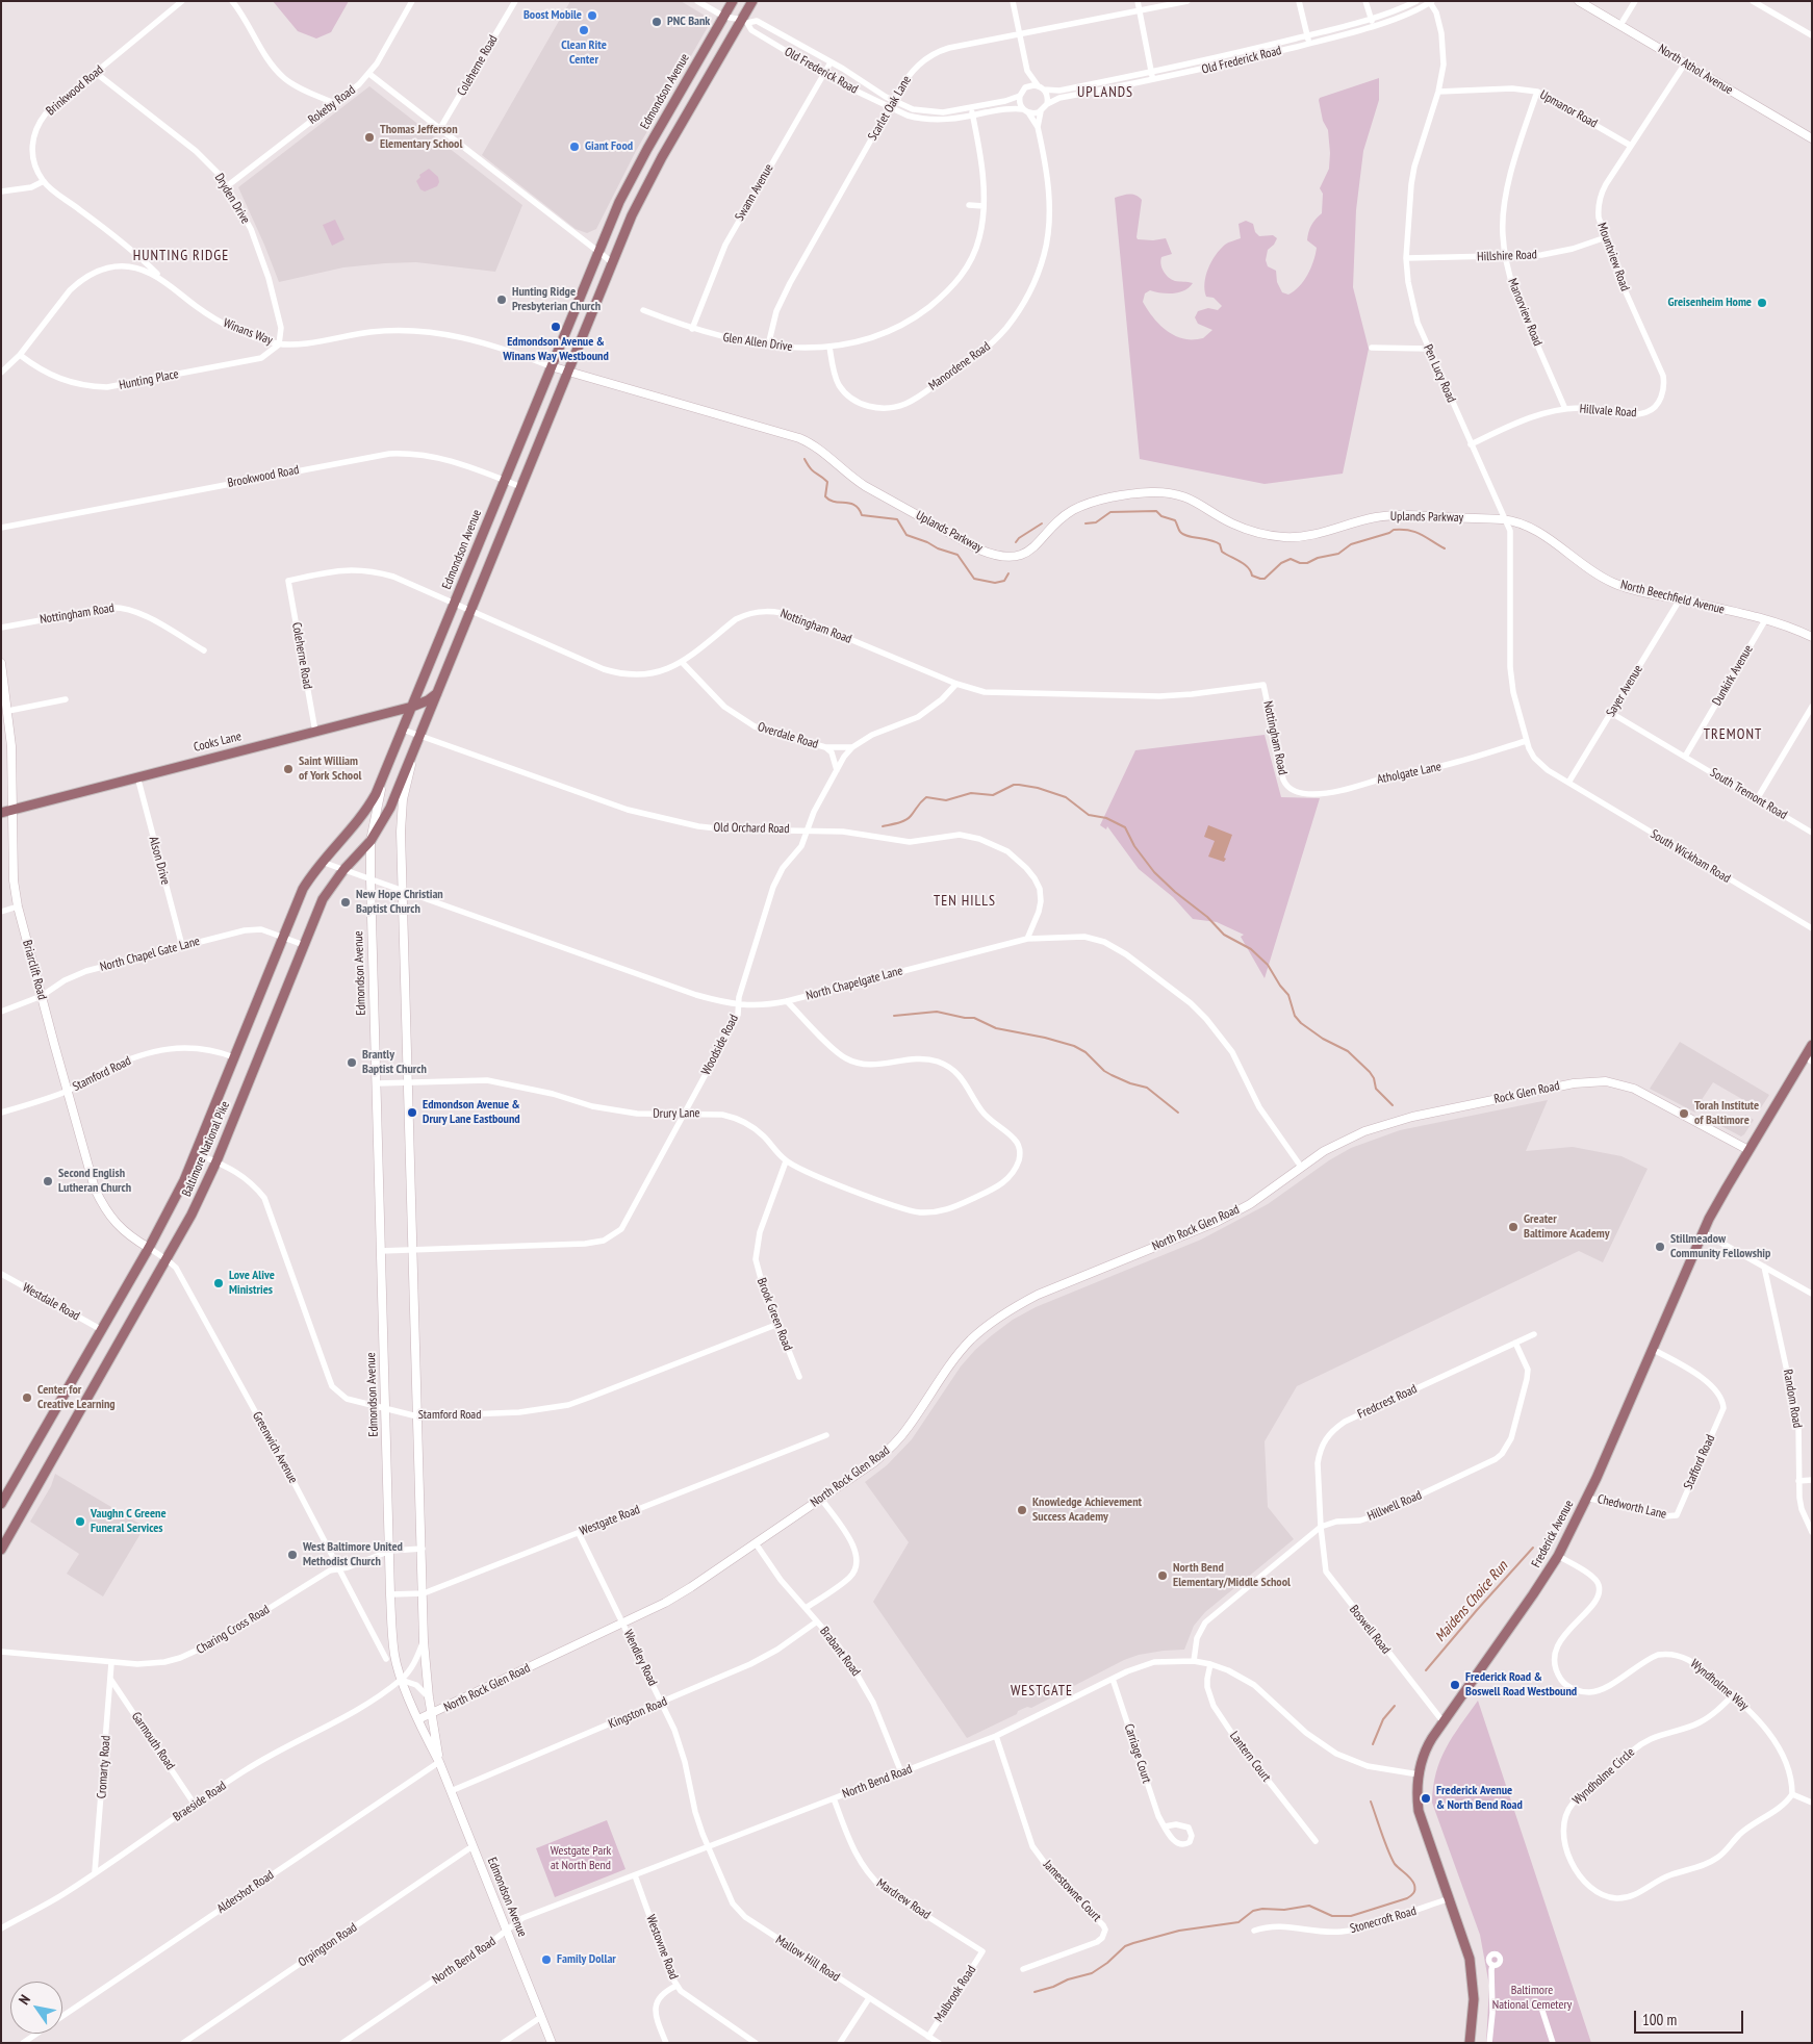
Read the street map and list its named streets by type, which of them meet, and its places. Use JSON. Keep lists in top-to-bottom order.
{
  "streets": {
    "main road": [
      "Edmondson Avenue",
      "Cooks Lane",
      "Baltimore National Pike",
      "Frederick Avenue"
    ],
    "street": [
      "Old Frederick Road",
      "Coleherne Road",
      "North Athol Avenue",
      "Brinkwood Road",
      "Rokeby Road",
      "Scarlet Oak Lane",
      "Upmanor Road",
      "Swann Avenue",
      "Dryden Drive",
      "Hillshire Road",
      "Mountview Road",
      "Manorview Road",
      "Winans Way",
      "Glen Allen Drive",
      "Manordene Road",
      "Pen Lucy Road",
      "Hunting Place",
      "Hillvale Road",
      "Brookwood Road",
      "Uplands Parkway",
      "North Beechfield Avenue",
      "Nottingham Road",
      "Dunkirk Avenue",
      "Sayer Avenue",
      "Overdale Road",
      "Atholgate Lane",
      "South Tremont Road",
      "Old Orchard Road",
      "South Wickham Road",
      "Alson Drive",
      "North Chapel Gate Lane",
      "Briarclift Road",
      "North Chapelgate Lane",
      "Woodside Road",
      "Stamford Road",
      "Rock Glen Road",
      "Drury Lane",
      "North Rock Glen Road",
      "Westdale Road",
      "Brook Green Road",
      "Random Road",
      "Fredcrest Road",
      "Greenwich Avenue",
      "Stafford Road",
      "Hillwell Road",
      "Chedworth Lane",
      "Westgate Road",
      "Charing Cross Road",
      "Boswell Road",
      "Brabant Road",
      "Wendley Road",
      "Wyndholme Way",
      "Kingston Road",
      "Garmouth Road",
      "Carriage Court",
      "Lantern Court",
      "Cromarty Road",
      "Wyndholme Circle",
      "North Bend Road",
      "Braeside Road",
      "Jamestowne Court",
      "Aldershot Road",
      "Mardrew Road",
      "Stonecroft Road",
      "Orpington Road",
      "Westowne Road",
      "Mallow Hill Road",
      "Malbrook Road"
    ]
  },
  "crossings": [
    ["Old Frederick Road", "Edmondson Avenue"],
    ["Old Frederick Road", "Scarlet Oak Lane"],
    ["Old Frederick Road", "Swann Avenue"],
    ["Old Frederick Road", "Glen Allen Drive"],
    ["Old Frederick Road", "Manordene Road"],
    ["Old Frederick Road", "Pen Lucy Road"],
    ["Coleherne Road", "Nottingham Road"],
    ["Coleherne Road", "Cooks Lane"],
    ["North Athol Avenue", "Mountview Road"],
    ["Brinkwood Road", "Dryden Drive"],
    ["Brinkwood Road", "Winans Way"],
    ["Edmondson Avenue", "Winans Way"],
    ["Edmondson Avenue", "Brookwood Road"],
    ["Edmondson Avenue", "Uplands Parkway"],
    ["Edmondson Avenue", "Nottingham Road"],
    ["Edmondson Avenue", "Cooks Lane"],
    ["Edmondson Avenue", "Old Orchard Road"],
    ["Edmondson Avenue", "North Chapelgate Lane"],
    ["Edmondson Avenue", "Woodside Road"],
    ["Edmondson Avenue", "Stamford Road"],
    ["Edmondson Avenue", "Drury Lane"],
    ["Edmondson Avenue", "Baltimore National Pike"],
    ["Edmondson Avenue", "North Rock Glen Road"],
    ["Edmondson Avenue", "Westgate Road"],
    ["Edmondson Avenue", "Charing Cross Road"],
    ["Edmondson Avenue", "Kingston Road"],
    ["Edmondson Avenue", "North Bend Road"],
    ["Edmondson Avenue", "Braeside Road"],
    ["Edmondson Avenue", "Aldershot Road"],
    ["Edmondson Avenue", "Orpington Road"],
    ["Rokeby Road", "Dryden Drive"],
    ["Scarlet Oak Lane", "Glen Allen Drive"],
    ["Upmanor Road", "Mountview Road"],
    ["Upmanor Road", "Manorview Road"],
    ["Upmanor Road", "Pen Lucy Road"],
    ["Swann Avenue", "Glen Allen Drive"],
    ["Dryden Drive", "Winans Way"],
    ["Dryden Drive", "Hunting Place"],
    ["Hillshire Road", "Mountview Road"],
    ["Hillshire Road", "Manorview Road"],
    ["Hillshire Road", "Pen Lucy Road"],
    ["Mountview Road", "Hillvale Road"],
    ["Manorview Road", "Hillvale Road"],
    ["Winans Way", "Hunting Place"],
    ["Winans Way", "Uplands Parkway"],
    ["Glen Allen Drive", "Manordene Road"],
    ["Pen Lucy Road", "Hillvale Road"],
    ["Pen Lucy Road", "Uplands Parkway"],
    ["Pen Lucy Road", "North Beechfield Avenue"],
    ["Pen Lucy Road", "Atholgate Lane"],
    ["Pen Lucy Road", "South Wickham Road"],
    ["Uplands Parkway", "North Beechfield Avenue"],
    ["North Beechfield Avenue", "Dunkirk Avenue"],
    ["North Beechfield Avenue", "Sayer Avenue"],
    ["Nottingham Road", "Overdale Road"],
    ["Nottingham Road", "Atholgate Lane"],
    ["Nottingham Road", "Woodside Road"],
    ["Dunkirk Avenue", "South Tremont Road"],
    ["Sayer Avenue", "South Tremont Road"],
    ["Sayer Avenue", "South Wickham Road"],
    ["Overdale Road", "Woodside Road"],
    ["Cooks Lane", "Alson Drive"],
    ["Cooks Lane", "Briarclift Road"],
    ["Atholgate Lane", "South Wickham Road"],
    ["Old Orchard Road", "North Chapelgate Lane"],
    ["Old Orchard Road", "Woodside Road"],
    ["Alson Drive", "North Chapel Gate Lane"],
    ["North Chapel Gate Lane", "Briarclift Road"],
    ["North Chapel Gate Lane", "Baltimore National Pike"],
    ["Briarclift Road", "Stamford Road"],
    ["Briarclift Road", "Baltimore National Pike"],
    ["Briarclift Road", "Greenwich Avenue"],
    ["North Chapelgate Lane", "Woodside Road"],
    ["North Chapelgate Lane", "Rock Glen Road"],
    ["North Chapelgate Lane", "Drury Lane"],
    ["North Chapelgate Lane", "Baltimore National Pike"],
    ["North Chapelgate Lane", "North Rock Glen Road"],
    ["Woodside Road", "Drury Lane"],
    ["Stamford Road", "Baltimore National Pike"],
    ["Stamford Road", "Brook Green Road"],
    ["Rock Glen Road", "North Rock Glen Road"],
    ["Rock Glen Road", "Frederick Avenue"],
    ["Drury Lane", "Brook Green Road"],
    ["Baltimore National Pike", "Westdale Road"],
    ["Baltimore National Pike", "Greenwich Avenue"],
    ["North Rock Glen Road", "Brabant Road"],
    ["North Rock Glen Road", "Wendley Road"],
    ["Fredcrest Road", "Hillwell Road"],
    ["Fredcrest Road", "Boswell Road"],
    ["Greenwich Avenue", "Charing Cross Road"],
    ["Stafford Road", "Chedworth Lane"],
    ["Stafford Road", "Frederick Avenue"],
    ["Hillwell Road", "Boswell Road"],
    ["Hillwell Road", "North Bend Road"],
    ["Chedworth Lane", "Frederick Avenue"],
    ["Westgate Road", "Wendley Road"],
    ["Frederick Avenue", "Boswell Road"],
    ["Frederick Avenue", "Wyndholme Way"],
    ["Frederick Avenue", "North Bend Road"],
    ["Frederick Avenue", "Stonecroft Road"],
    ["Charing Cross Road", "Cromarty Road"],
    ["Brabant Road", "Kingston Road"],
    ["Brabant Road", "North Bend Road"],
    ["Wendley Road", "Kingston Road"],
    ["Wendley Road", "North Bend Road"],
    ["Wendley Road", "Mallow Hill Road"],
    ["Wyndholme Way", "Wyndholme Circle"],
    ["Garmouth Road", "Cromarty Road"],
    ["Garmouth Road", "Braeside Road"],
    ["Carriage Court", "North Bend Road"],
    ["Lantern Court", "North Bend Road"],
    ["Cromarty Road", "Braeside Road"],
    ["North Bend Road", "Jamestowne Court"],
    ["North Bend Road", "Mardrew Road"],
    ["North Bend Road", "Westowne Road"],
    ["North Bend Road", "Mallow Hill Road"],
    ["Mardrew Road", "Malbrook Road"],
    ["Mallow Hill Road", "Malbrook Road"]
  ],
  "districts": [
    "UPLANDS",
    "HUNTING RIDGE",
    "TREMONT",
    "TEN HILLS",
    "WESTGATE"
  ],
  "water": ["Maidens Choice Run"],
  "parks": ["Westgate Park at North Bend", "Baltimore National Cemetery"],
  "places": [
    "Boost Mobile",
    "PNC Bank",
    "Clean Rite Center",
    "Thomas Jefferson Elementary School",
    "Giant Food",
    "Hunting Ridge Presbyterian Church",
    "Greisenheim Home",
    "Edmondson Avenue & Winans Way Westbound",
    "Saint William of York School",
    "New Hope Christian Baptist Church",
    "Brantly Baptist Church",
    "Edmondson Avenue & Drury Lane Eastbound",
    "Torah Institute of Baltimore",
    "Second English Lutheran Church",
    "Greater Baltimore Academy",
    "Stillmeadow Community Fellowship",
    "Love Alive Ministries",
    "Center for Creative Learning",
    "Knowledge Achievement Success Academy",
    "Vaughn C Greene Funeral Services",
    "West Baltimore United Methodist Church",
    "North Bend Elementary/Middle School",
    "Frederick Road & Boswell Road Westbound",
    "Frederick Avenue & North Bend Road",
    "Family Dollar"
  ],
  "scale_bar": "100 m",
  "north": "top left"
}
